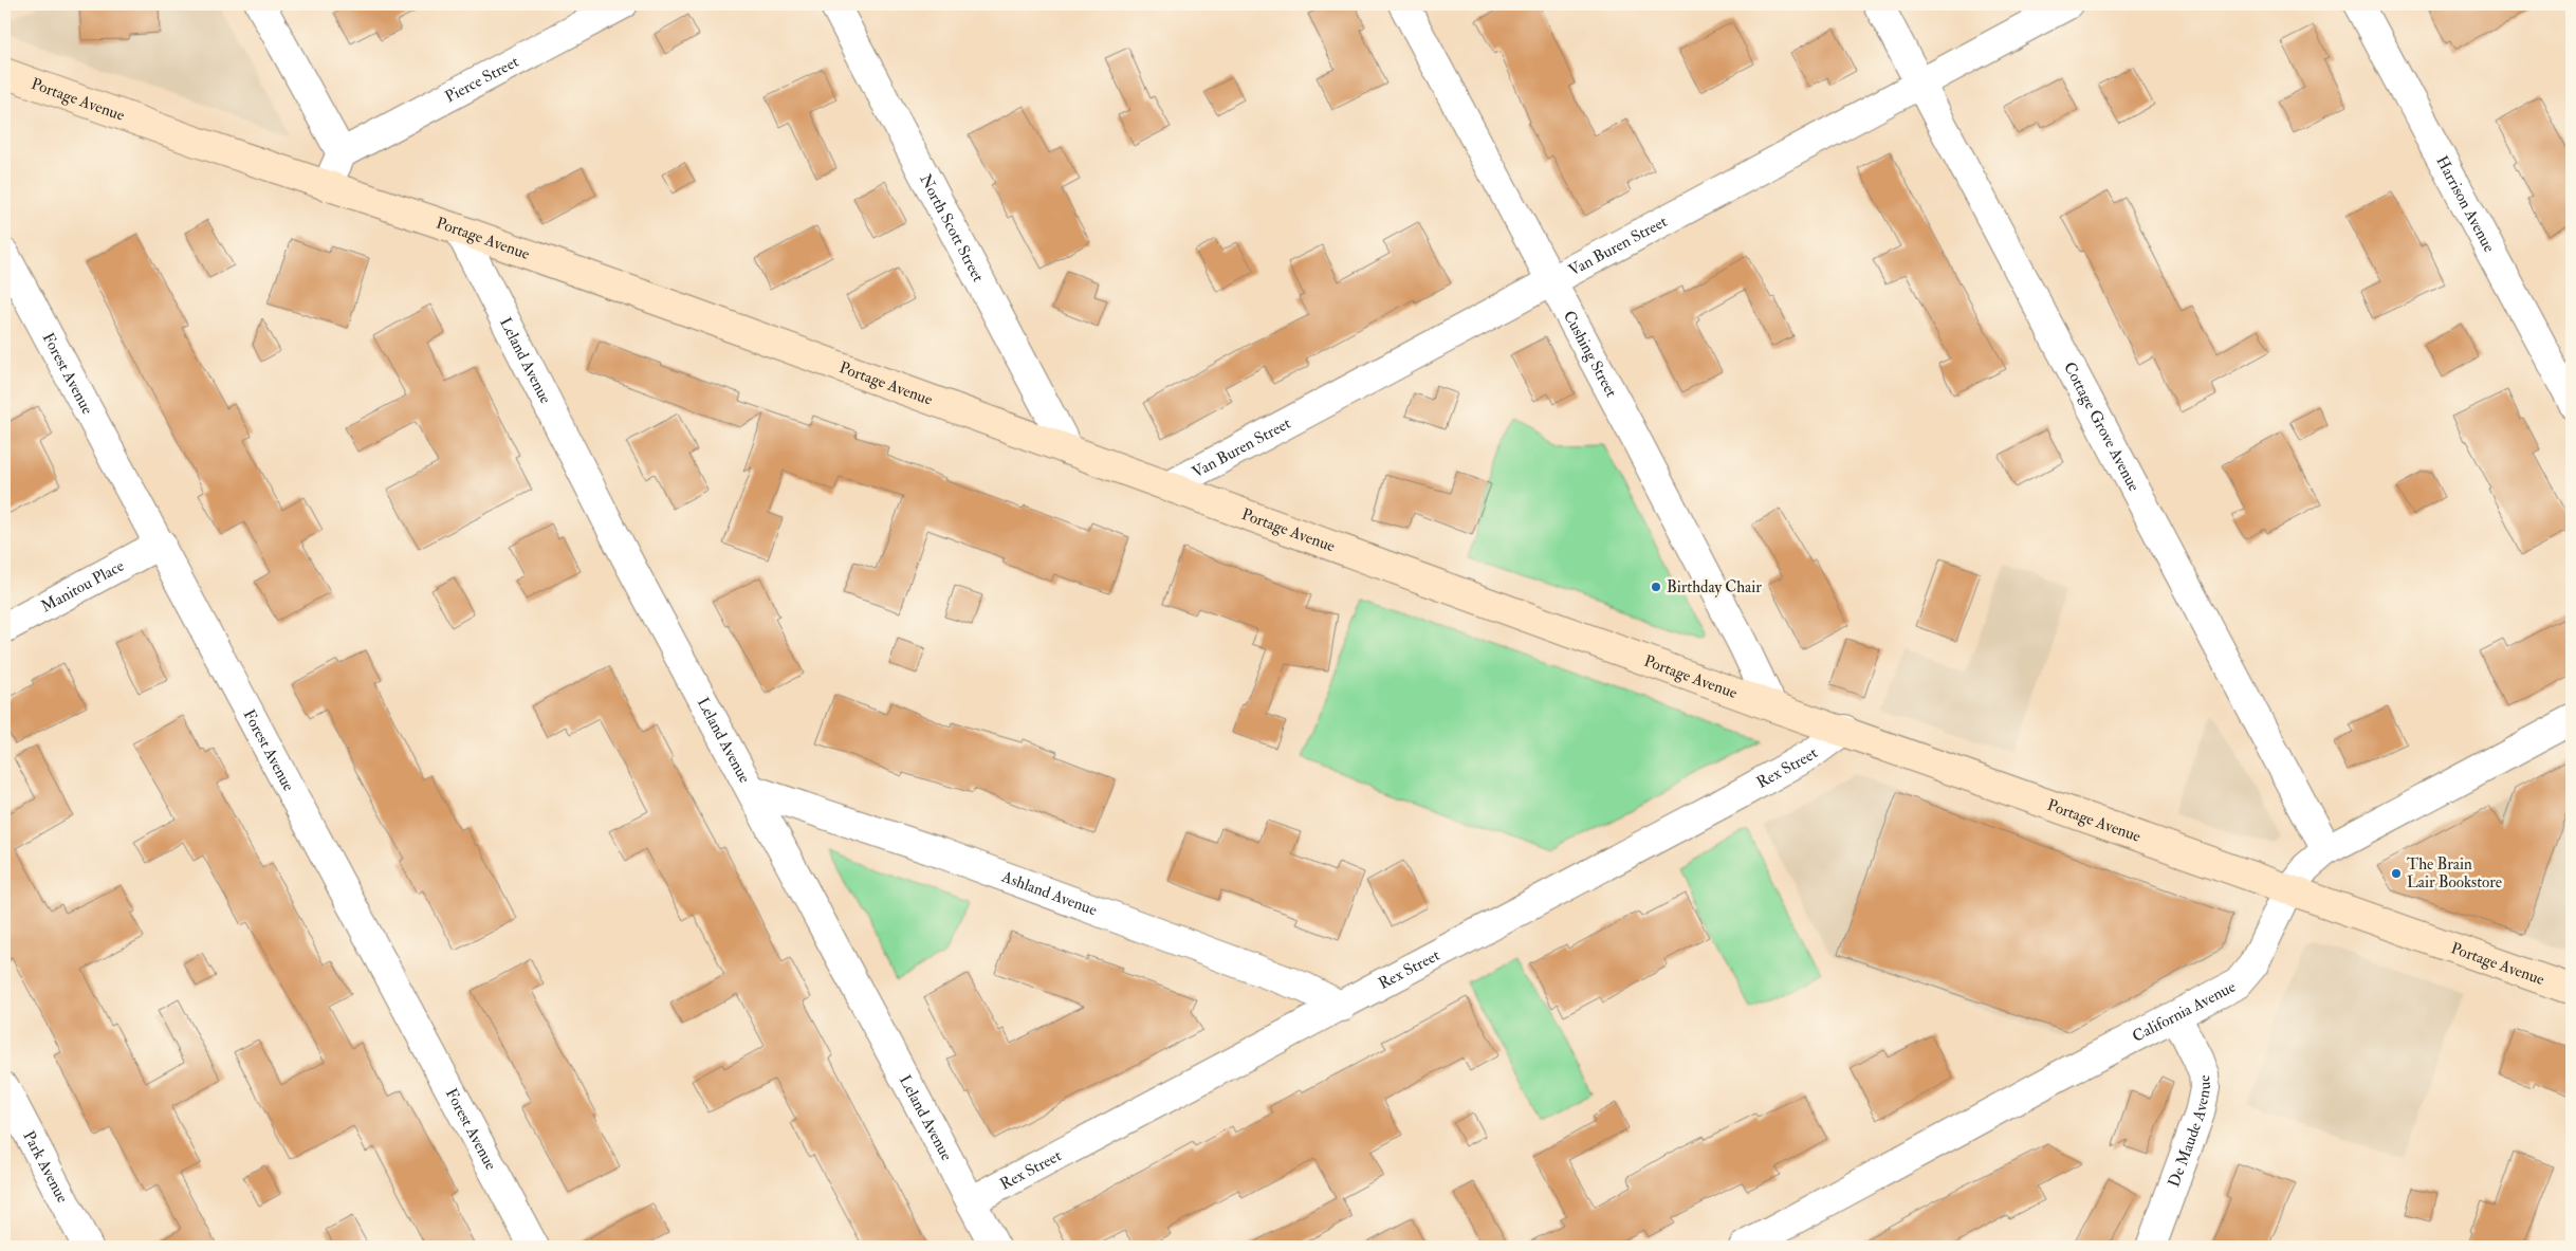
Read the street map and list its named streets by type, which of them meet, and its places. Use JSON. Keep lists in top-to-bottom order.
{
  "streets": {
    "main road": ["Portage Avenue"],
    "street": [
      "Pierce Street",
      "Harrison Avenue",
      "North Scott Street",
      "Van Buren Street",
      "Cushing Street",
      "Leland Avenue",
      "Forest Avenue",
      "Cottage Grove Avenue",
      "Manitou Place",
      "Rex Street",
      "Ashland Avenue",
      "California Avenue",
      "De Maude Avenue",
      "Park Avenue"
    ]
  },
  "crossings": [
    ["Portage Avenue", "North Scott Street"],
    ["Portage Avenue", "Van Buren Street"],
    ["Portage Avenue", "Cushing Street"],
    ["Portage Avenue", "Leland Avenue"],
    ["Portage Avenue", "Rex Street"],
    ["Portage Avenue", "California Avenue"],
    ["Van Buren Street", "Cushing Street"],
    ["Van Buren Street", "Cottage Grove Avenue"],
    ["Leland Avenue", "Rex Street"],
    ["Leland Avenue", "Ashland Avenue"],
    ["Forest Avenue", "Manitou Place"],
    ["Cottage Grove Avenue", "California Avenue"],
    ["Rex Street", "Ashland Avenue"],
    ["California Avenue", "De Maude Avenue"]
  ],
  "places": ["Birthday Chair", "The Brain Lair Bookstore"]
}
